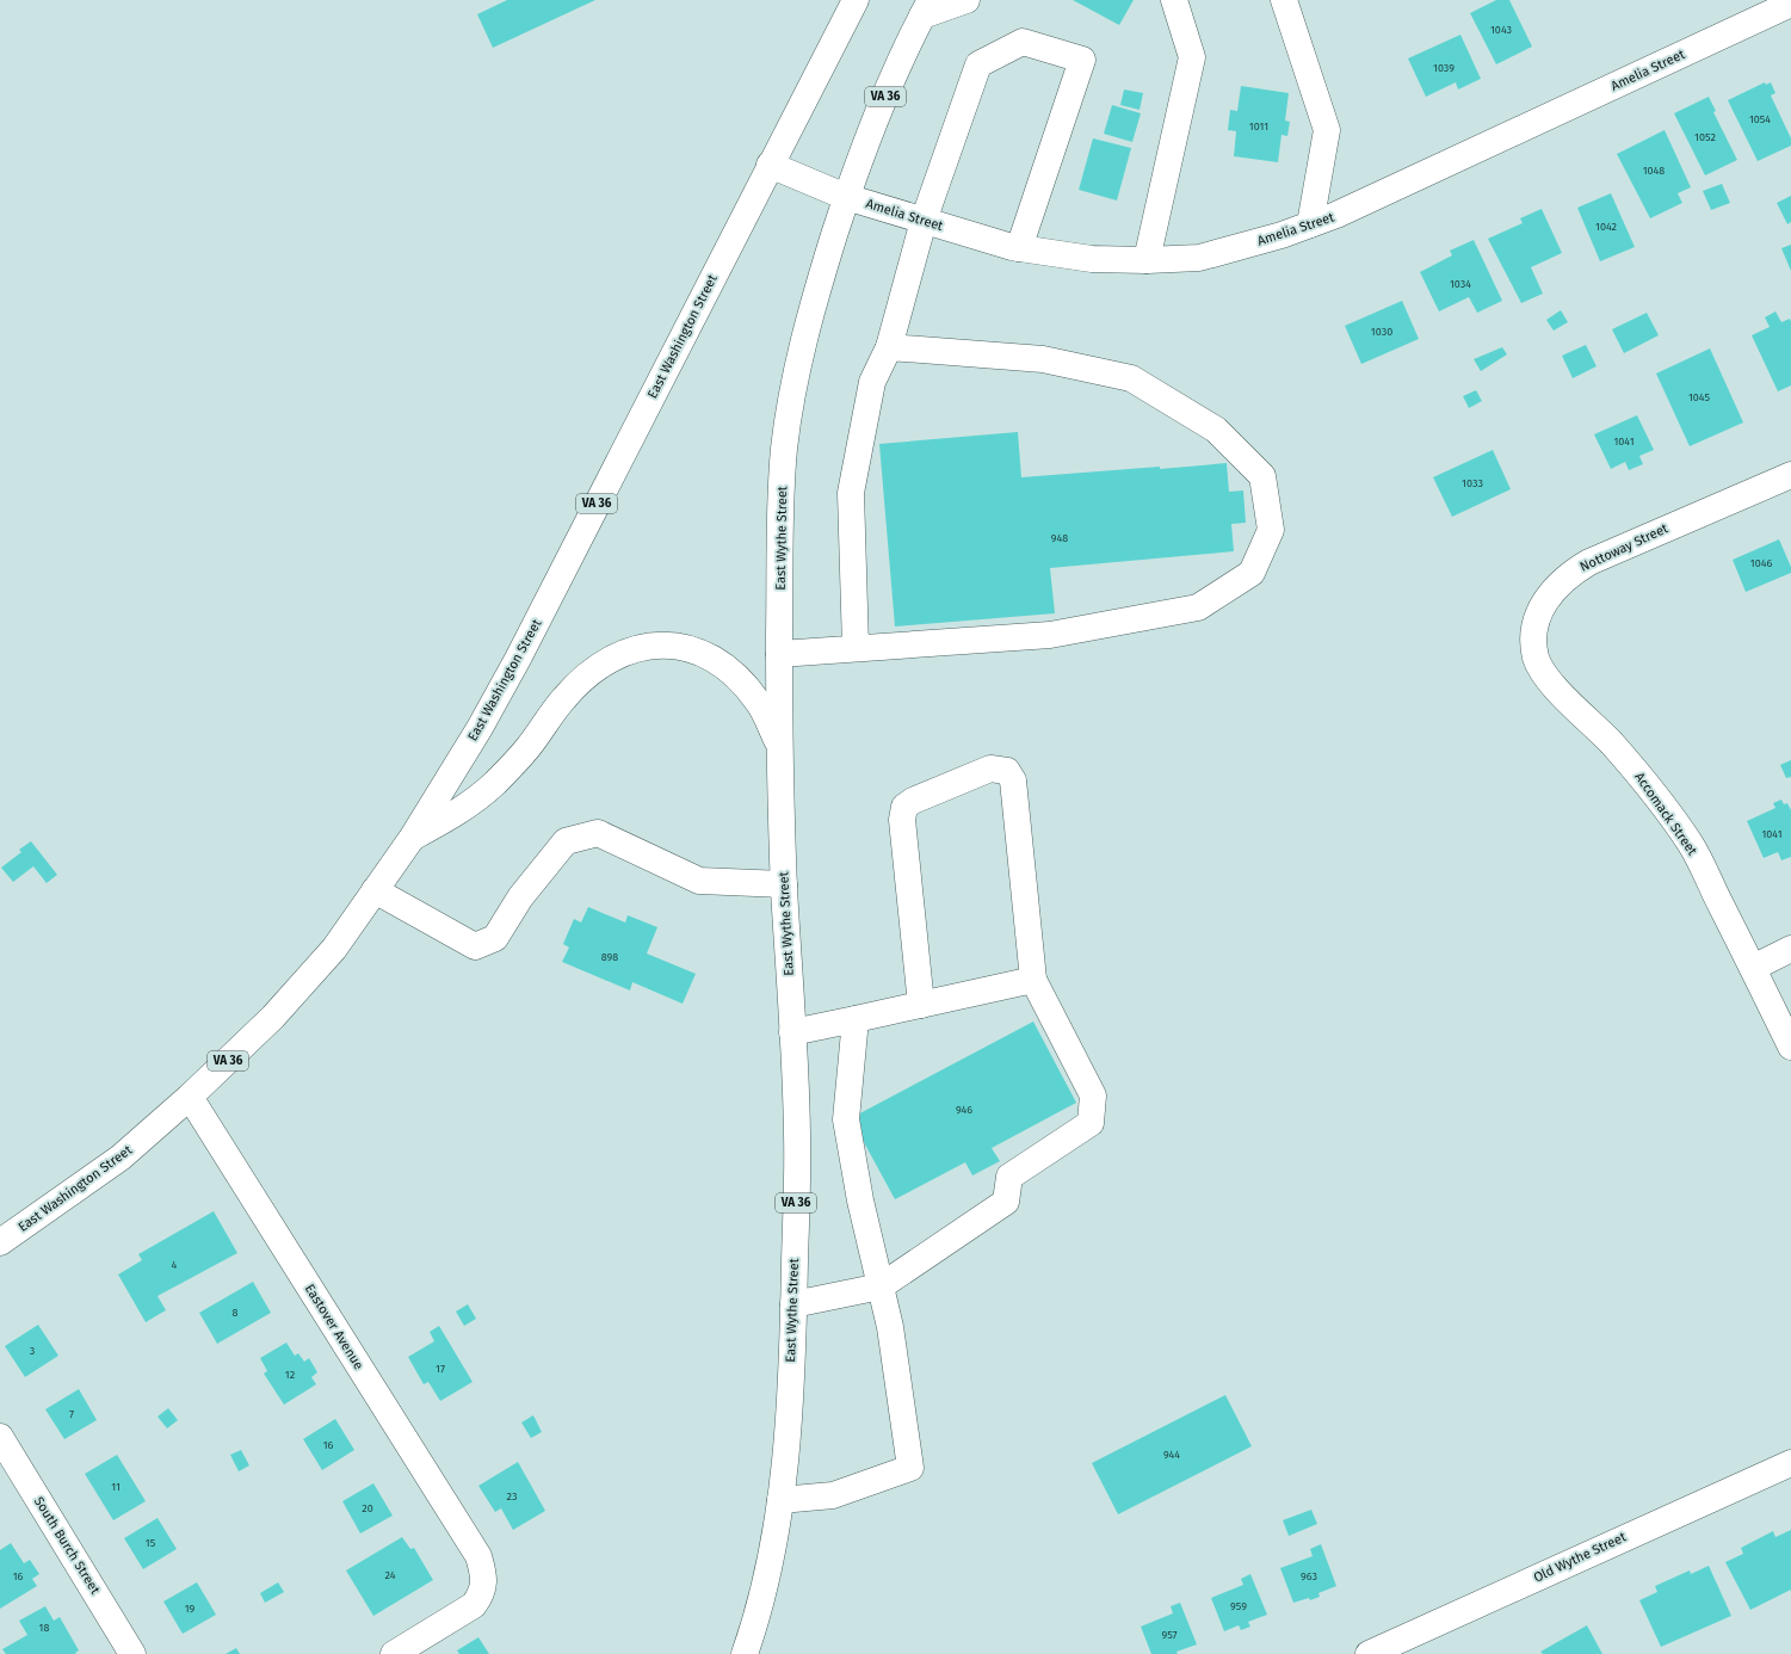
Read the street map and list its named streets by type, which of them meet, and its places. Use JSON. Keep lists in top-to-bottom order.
{
  "streets": {
    "main road": [
      "Amelia Street",
      "VA 36",
      "East Washington Street",
      "East Wythe Street",
      "Nottoway Street",
      "Accomack Street",
      "Eastover Avenue",
      "South Burch Street",
      "Old Wythe Street"
    ]
  },
  "crossings": [
    ["Amelia Street", "VA 36"],
    ["Amelia Street", "East Washington Street"],
    ["Amelia Street", "East Wythe Street"],
    ["VA 36", "East Wythe Street"],
    ["East Washington Street", "Eastover Avenue"],
    ["Nottoway Street", "Accomack Street"]
  ],
  "house_numbers": [
    "1043",
    "1039",
    "1054",
    "1011",
    "1052",
    "1048",
    "1042",
    "1034",
    "1030",
    "1045",
    "1041",
    "1033",
    "948",
    "1046",
    "1041",
    "898",
    "946",
    "4",
    "8",
    "3",
    "17",
    "12",
    "7",
    "16",
    "944",
    "11",
    "23",
    "20",
    "15",
    "24",
    "16",
    "963",
    "959",
    "19",
    "18",
    "957"
  ]
}
